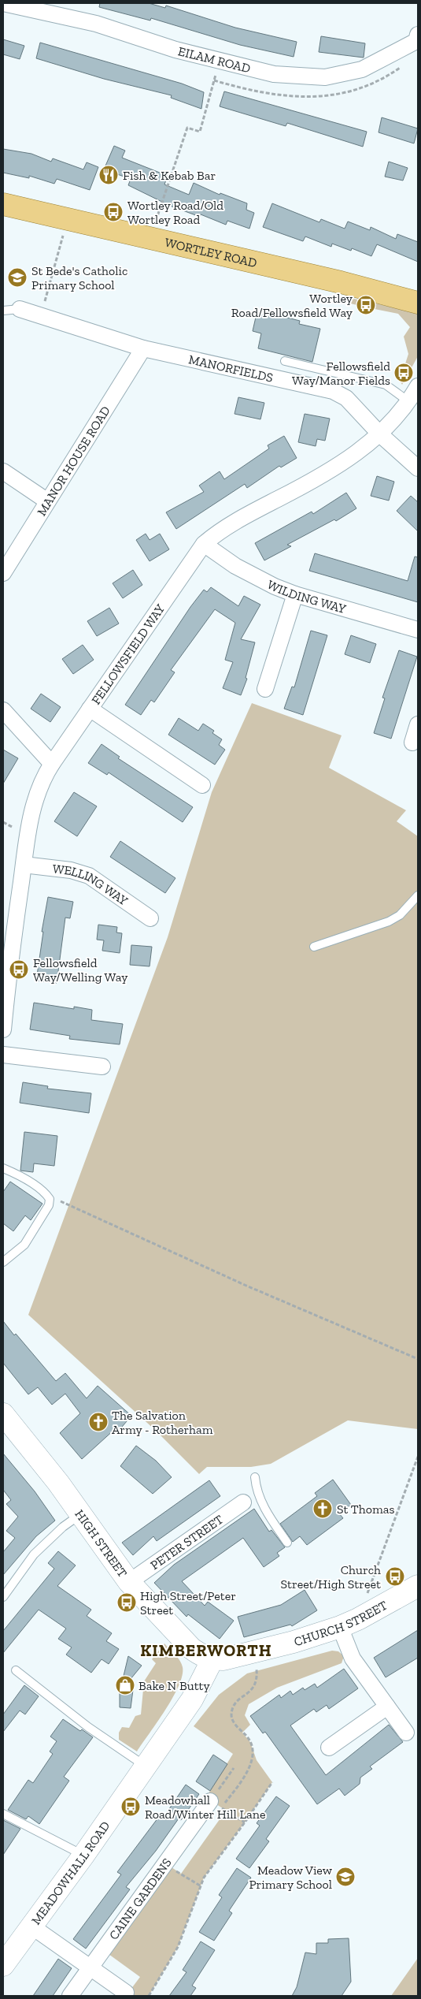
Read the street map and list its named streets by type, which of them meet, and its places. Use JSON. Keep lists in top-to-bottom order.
{
  "streets": {
    "main road": ["WORTLEY ROAD"],
    "street": [
      "EILAM ROAD",
      "MANORFIELDS",
      "MANOR HOUSE ROAD",
      "WILDING WAY",
      "FELLOWSFIELD WAY",
      "WELLING WAY",
      "PETER STREET",
      "HIGH STREET",
      "CHURCH STREET",
      "MEADOWHALL ROAD",
      "CAINE GARDENS"
    ]
  },
  "crossings": [
    ["MANORFIELDS", "MANOR HOUSE ROAD"],
    ["MANORFIELDS", "FELLOWSFIELD WAY"],
    ["WILDING WAY", "FELLOWSFIELD WAY"],
    ["FELLOWSFIELD WAY", "WELLING WAY"],
    ["PETER STREET", "HIGH STREET"],
    ["HIGH STREET", "CHURCH STREET"],
    ["HIGH STREET", "MEADOWHALL ROAD"],
    ["CHURCH STREET", "MEADOWHALL ROAD"]
  ],
  "districts": ["KIMBERWORTH"],
  "places": {
    "restaurant": ["Fish & Kebab Bar"],
    "bus stop": [
      "Wortley Road/Old Wortley Road",
      "Wortley Road/Fellowsfield Way",
      "Fellowsfield Way/Manor Fields",
      "Fellowsfield Way/Welling Way",
      "Church Street/High Street",
      "High Street/Peter Street",
      "Meadowhall Road/Winter Hill Lane"
    ],
    "school or university": ["St Bede's Catholic Primary School", "Meadow View Primary School"],
    "church": ["The Salvation Army - Rotherham", "St Thomas"],
    "shop": ["Bake N Butty"]
  }
}
